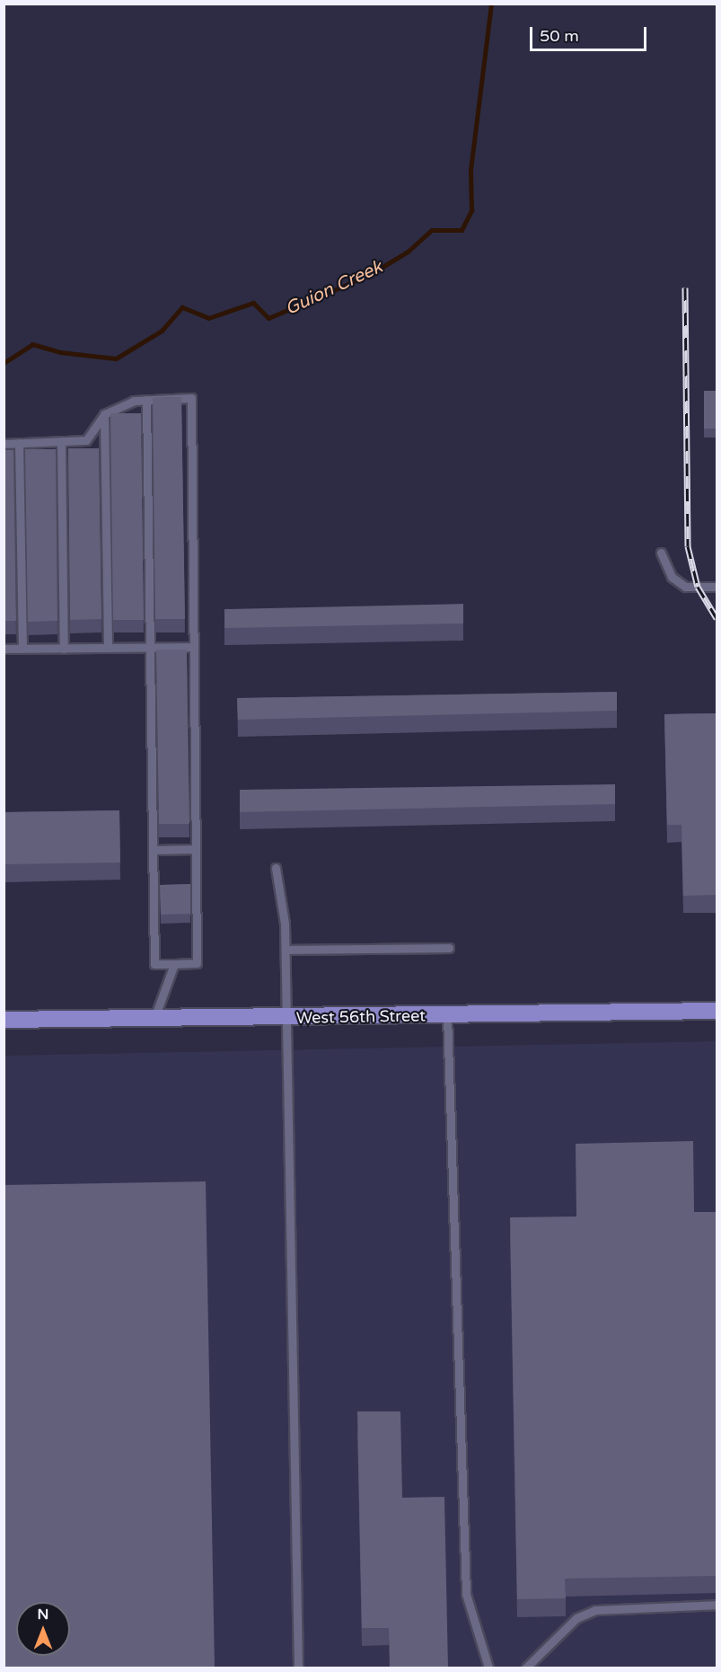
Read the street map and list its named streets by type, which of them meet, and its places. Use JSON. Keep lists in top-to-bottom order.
{
  "streets": {
    "main road": ["West 56th Street"]
  },
  "water": ["Guion Creek"],
  "scale_bar": "50 m",
  "north": "top"
}
